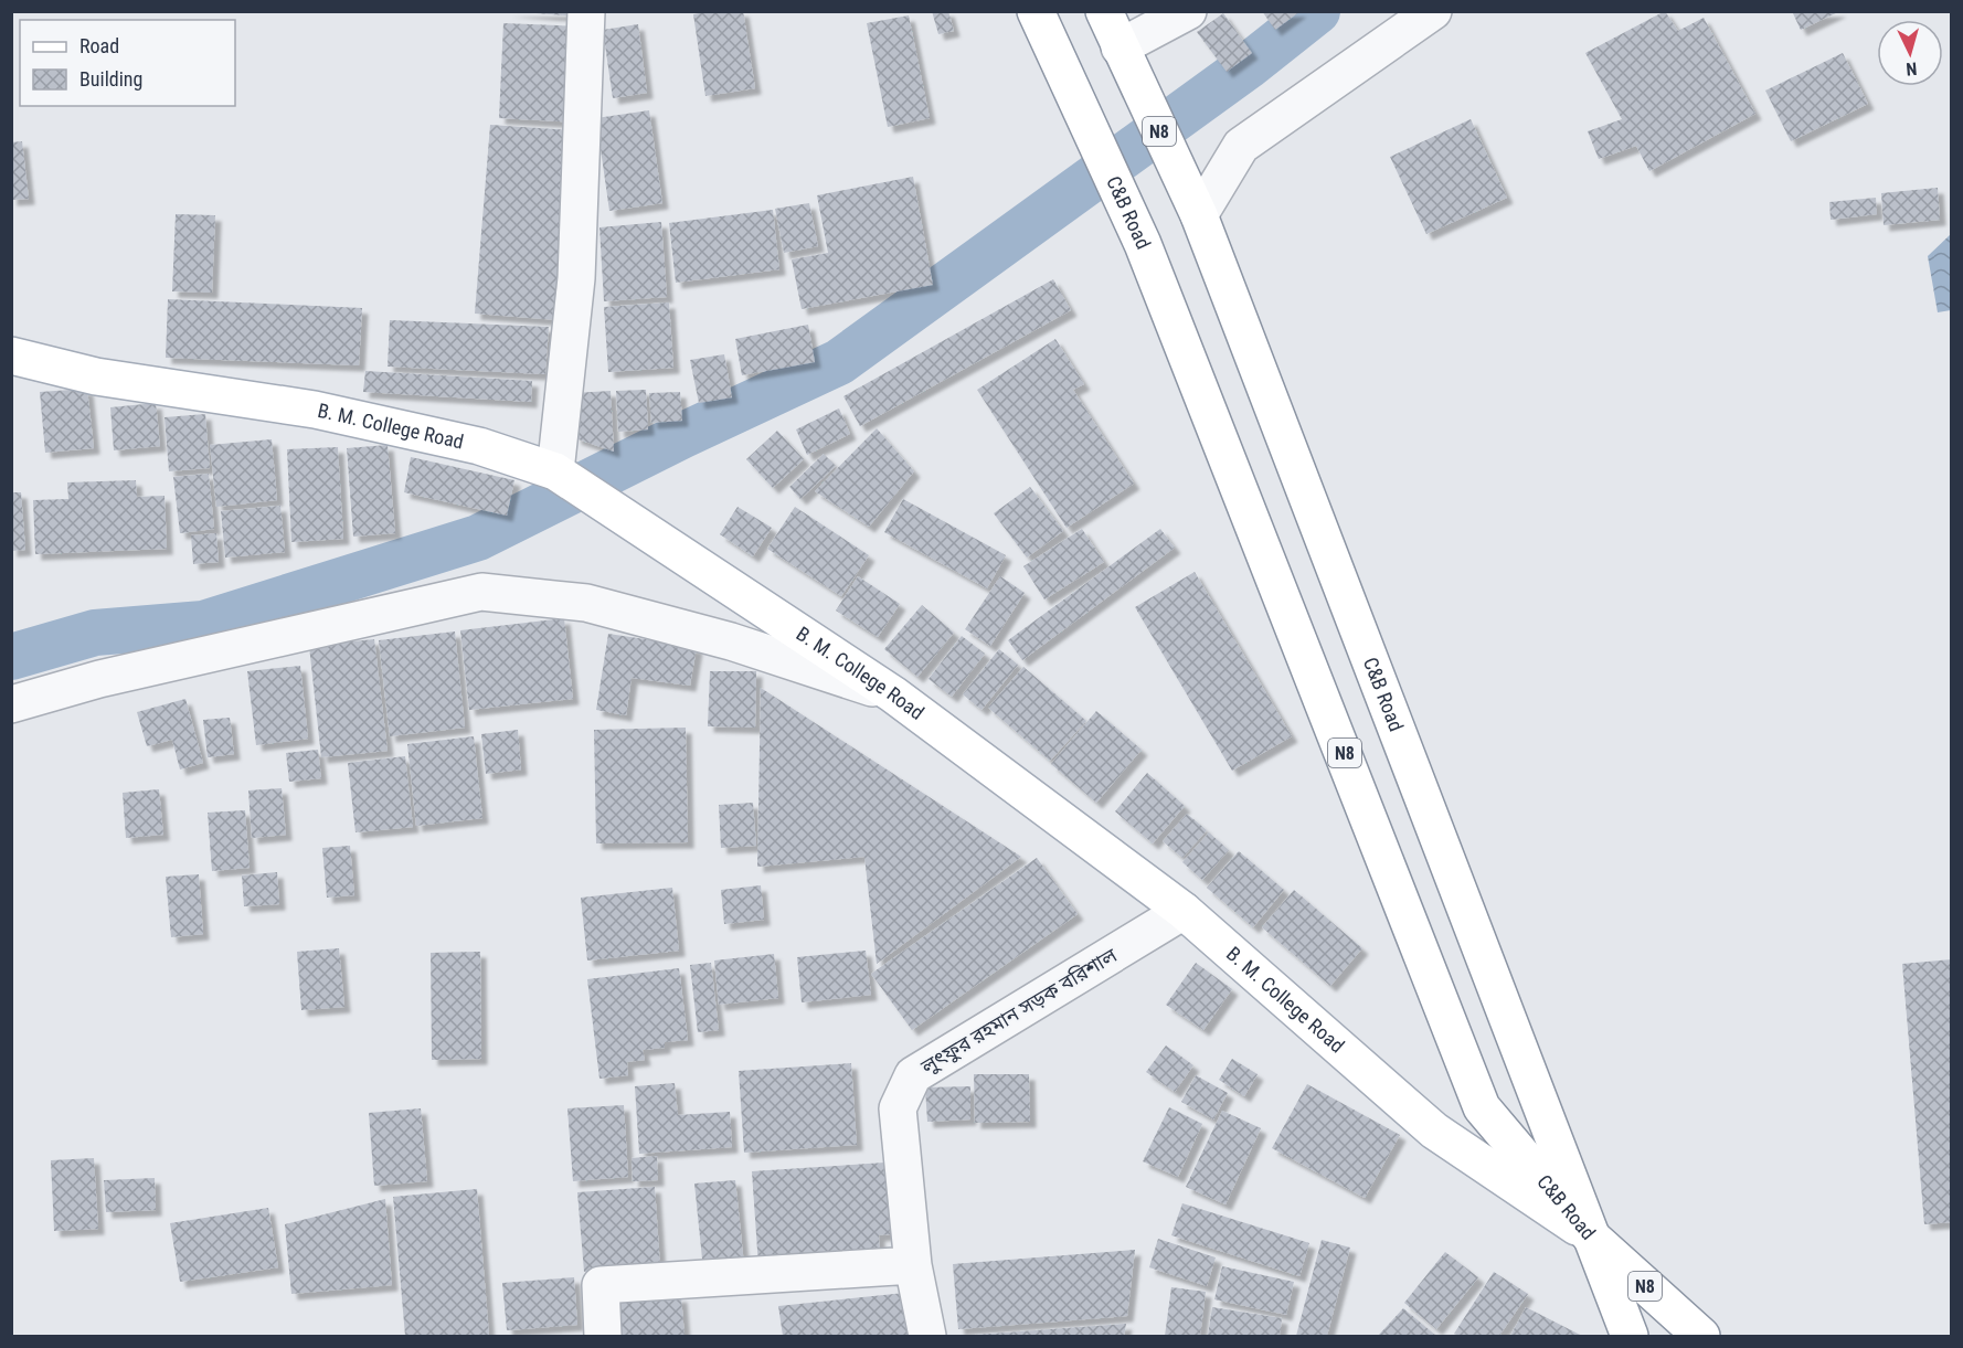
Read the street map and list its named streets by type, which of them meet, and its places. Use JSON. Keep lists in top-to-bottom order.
{
  "streets": {
    "main road": ["N8", "C&B Road", "B. M. College Road"],
    "street": ["লুৎফুর রহমান সড়ক বরিশাল"]
  },
  "crossings": [
    ["N8", "C&B Road"],
    ["N8", "B. M. College Road"],
    ["C&B Road", "B. M. College Road"],
    ["B. M. College Road", "লুৎফুর রহমান সড়ক বরিশাল"]
  ],
  "legend": ["Road", "Building"],
  "north": "bottom"
}
